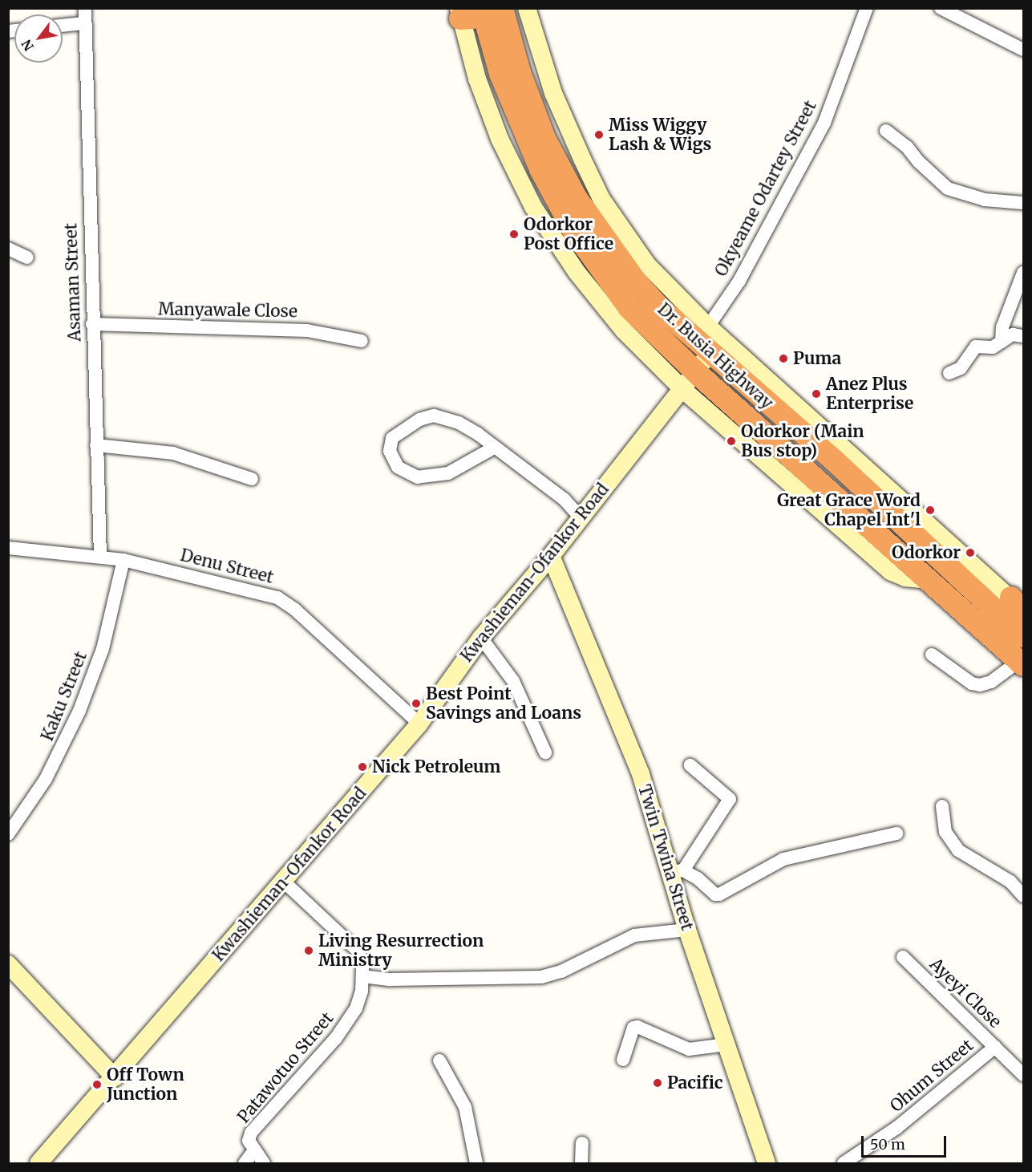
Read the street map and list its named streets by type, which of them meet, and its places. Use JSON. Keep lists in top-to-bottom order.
{
  "streets": {
    "highway": ["Dr. Busia Highway"],
    "main road": ["Kwashieman-Ofankor Road", "Twin Twina Street"],
    "street": [
      "Okyeame Odartey Street",
      "Asaman Street",
      "Manyawale Close",
      "Denu Street",
      "Kaku Street",
      "Ayeyi Close",
      "Patawotuo Street",
      "Ohum Street"
    ]
  },
  "crossings": [
    ["Okyeame Odartey Street", "Dr. Busia Highway"],
    ["Asaman Street", "Manyawale Close"],
    ["Asaman Street", "Denu Street"],
    ["Dr. Busia Highway", "Kwashieman-Ofankor Road"],
    ["Denu Street", "Kwashieman-Ofankor Road"],
    ["Denu Street", "Kaku Street"],
    ["Kwashieman-Ofankor Road", "Twin Twina Street"],
    ["Kwashieman-Ofankor Road", "Patawotuo Street"],
    ["Ayeyi Close", "Ohum Street"]
  ],
  "places": [
    "Miss Wiggy Lash & Wigs",
    "Odorkor Post Office",
    "Puma",
    "Anez Plus Enterprise",
    "Odorkor (Main Bus stop)",
    "Great Grace Word Chapel Int'l",
    "Odorkor",
    "Best Point Savings and Loans",
    "Nick Petroleum",
    "Living Resurrection Ministry",
    "Pacific",
    "Off Town Junction"
  ],
  "scale_bar": "50 m",
  "north": "bottom left"
}
